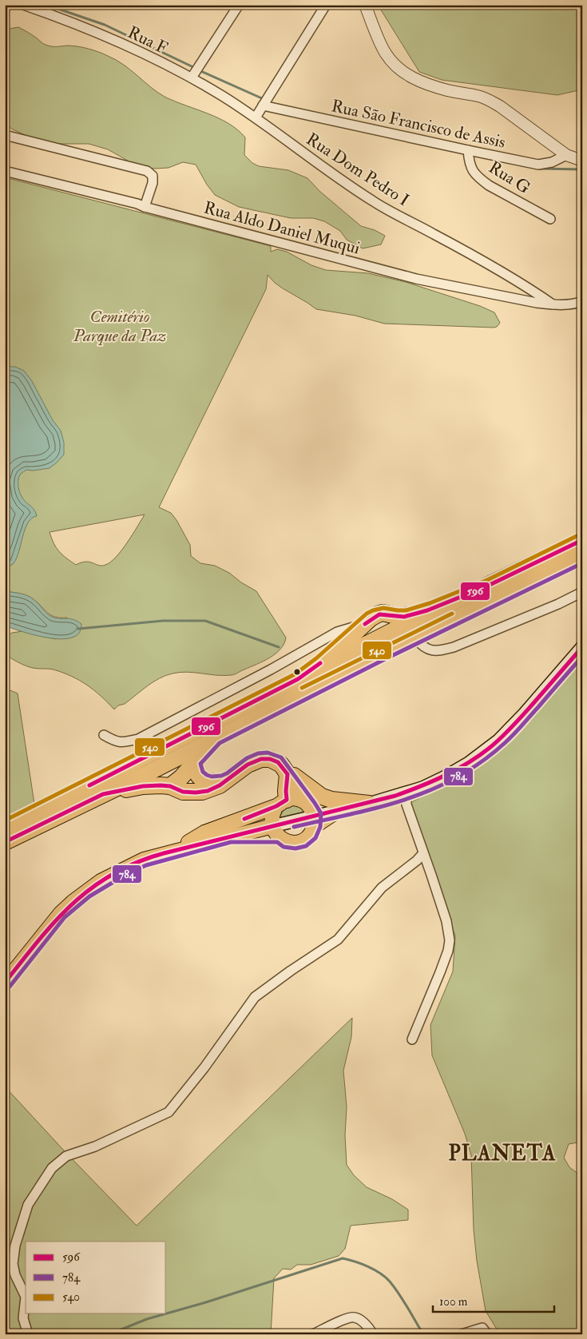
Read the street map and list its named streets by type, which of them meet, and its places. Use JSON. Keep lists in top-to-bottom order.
{
  "streets": {
    "street": [
      "Rua F",
      "Rua São Francisco de Assis",
      "Rua Dom Pedro I",
      "Rua G",
      "Rua Aldo Daniel Muqui"
    ]
  },
  "crossings": [
    ["Rua F", "Rua Dom Pedro I"],
    ["Rua São Francisco de Assis", "Rua G"],
    ["Rua Dom Pedro I", "Rua Aldo Daniel Muqui"]
  ],
  "districts": ["PLANETA"],
  "parks": ["Cemitério Parque da Paz"],
  "lines": ["transit line 540", "transit line 596", "transit line 784"],
  "legend": ["596", "784", "540"],
  "scale_bar": "100 m"
}
